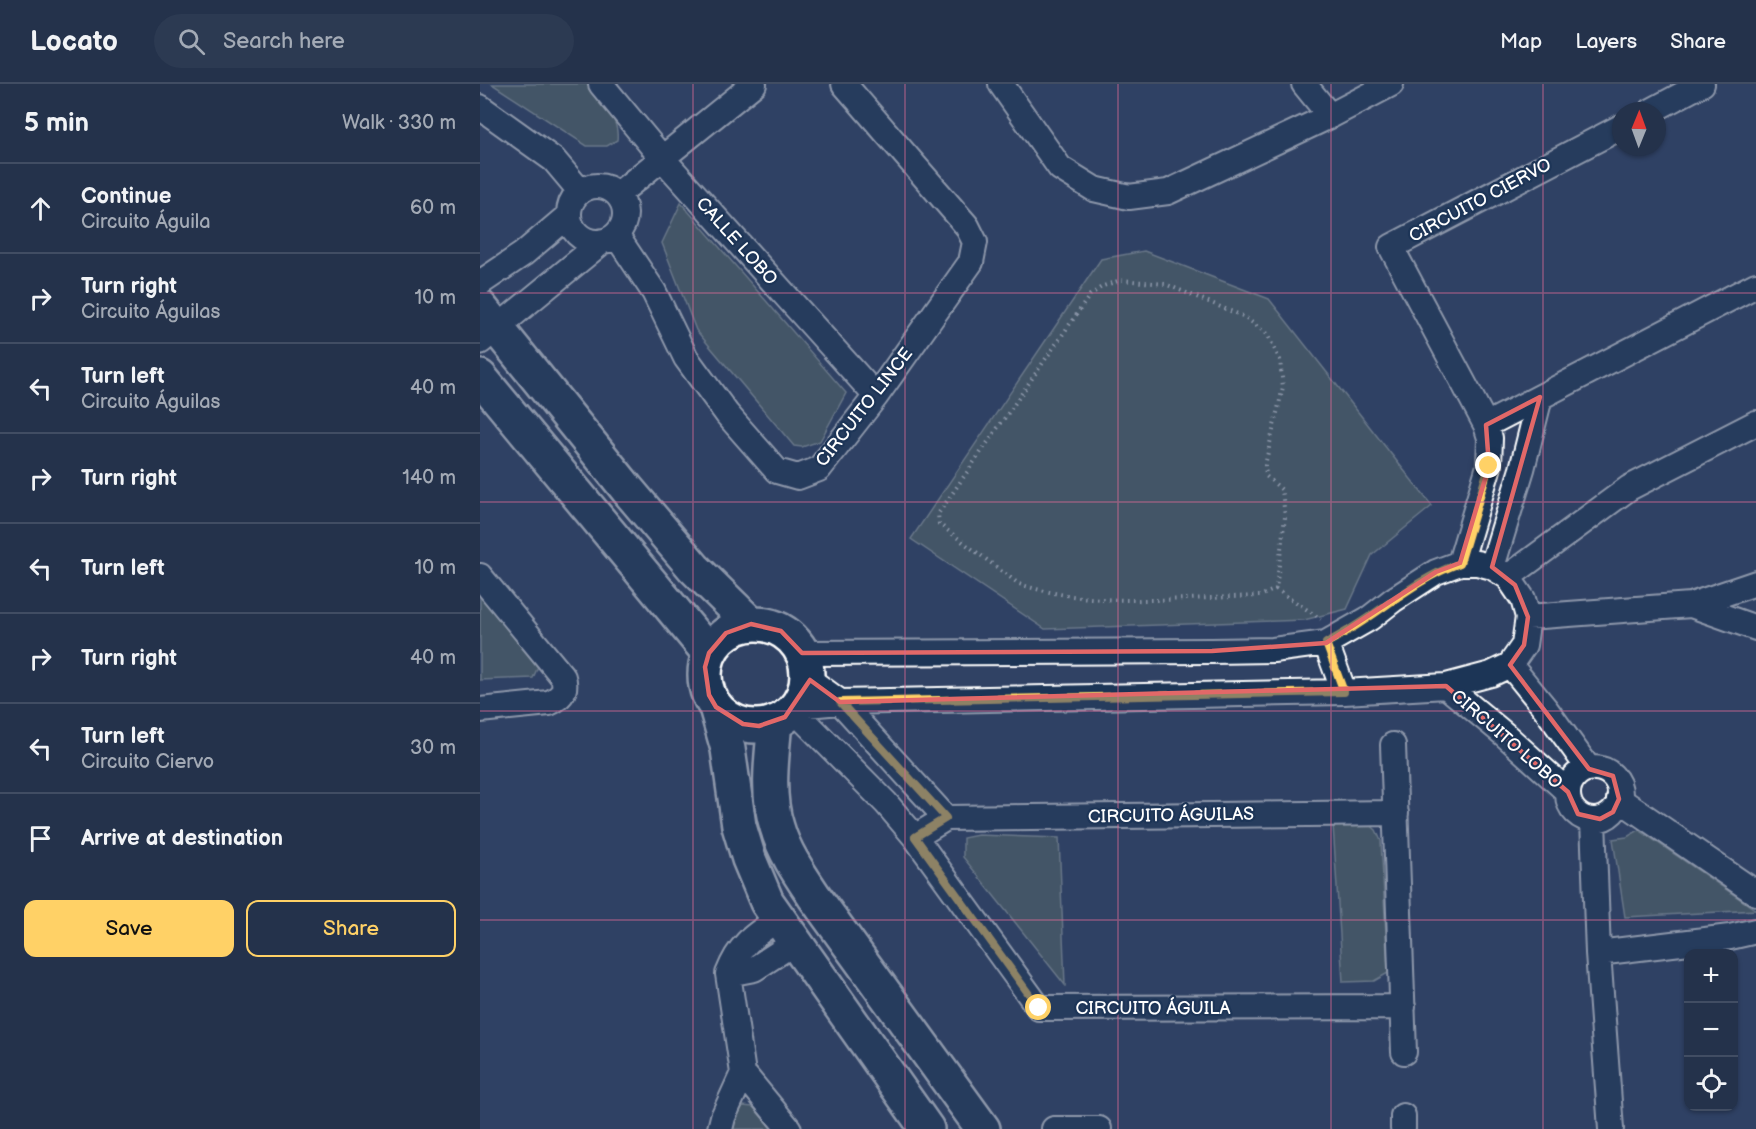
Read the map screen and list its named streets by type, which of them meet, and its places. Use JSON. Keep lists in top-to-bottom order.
{
  "streets": {
    "street": [
      "CIRCUITO CIERVO",
      "CALLE LOBO",
      "CIRCUITO LINCE",
      "CIRCUITO LOBO",
      "CIRCUITO ÁGUILAS",
      "CIRCUITO ÁGUILA"
    ]
  },
  "crossings": [
    ["CALLE LOBO", "CIRCUITO LINCE"]
  ],
  "north": "top",
  "page": {
    "header": "Locato",
    "search": "Search here",
    "nav": ["Map", "Layers", "Share"],
    "heading": ["5 min", "Walk · 330 m"],
    "list": [
      ["Continue", "Circuito Águila", "60 m"],
      ["Turn right", "Circuito Águilas", "10 m"],
      ["Turn left", "Circuito Águilas", "40 m"],
      ["Turn right", "140 m"],
      ["Turn left", "10 m"],
      ["Turn right", "40 m"],
      ["Turn left", "Circuito Ciervo", "30 m"],
      "Arrive at destination"
    ],
    "buttons": ["Save", "Share"],
    "map_buttons": ["+", "−"]
  }
}
